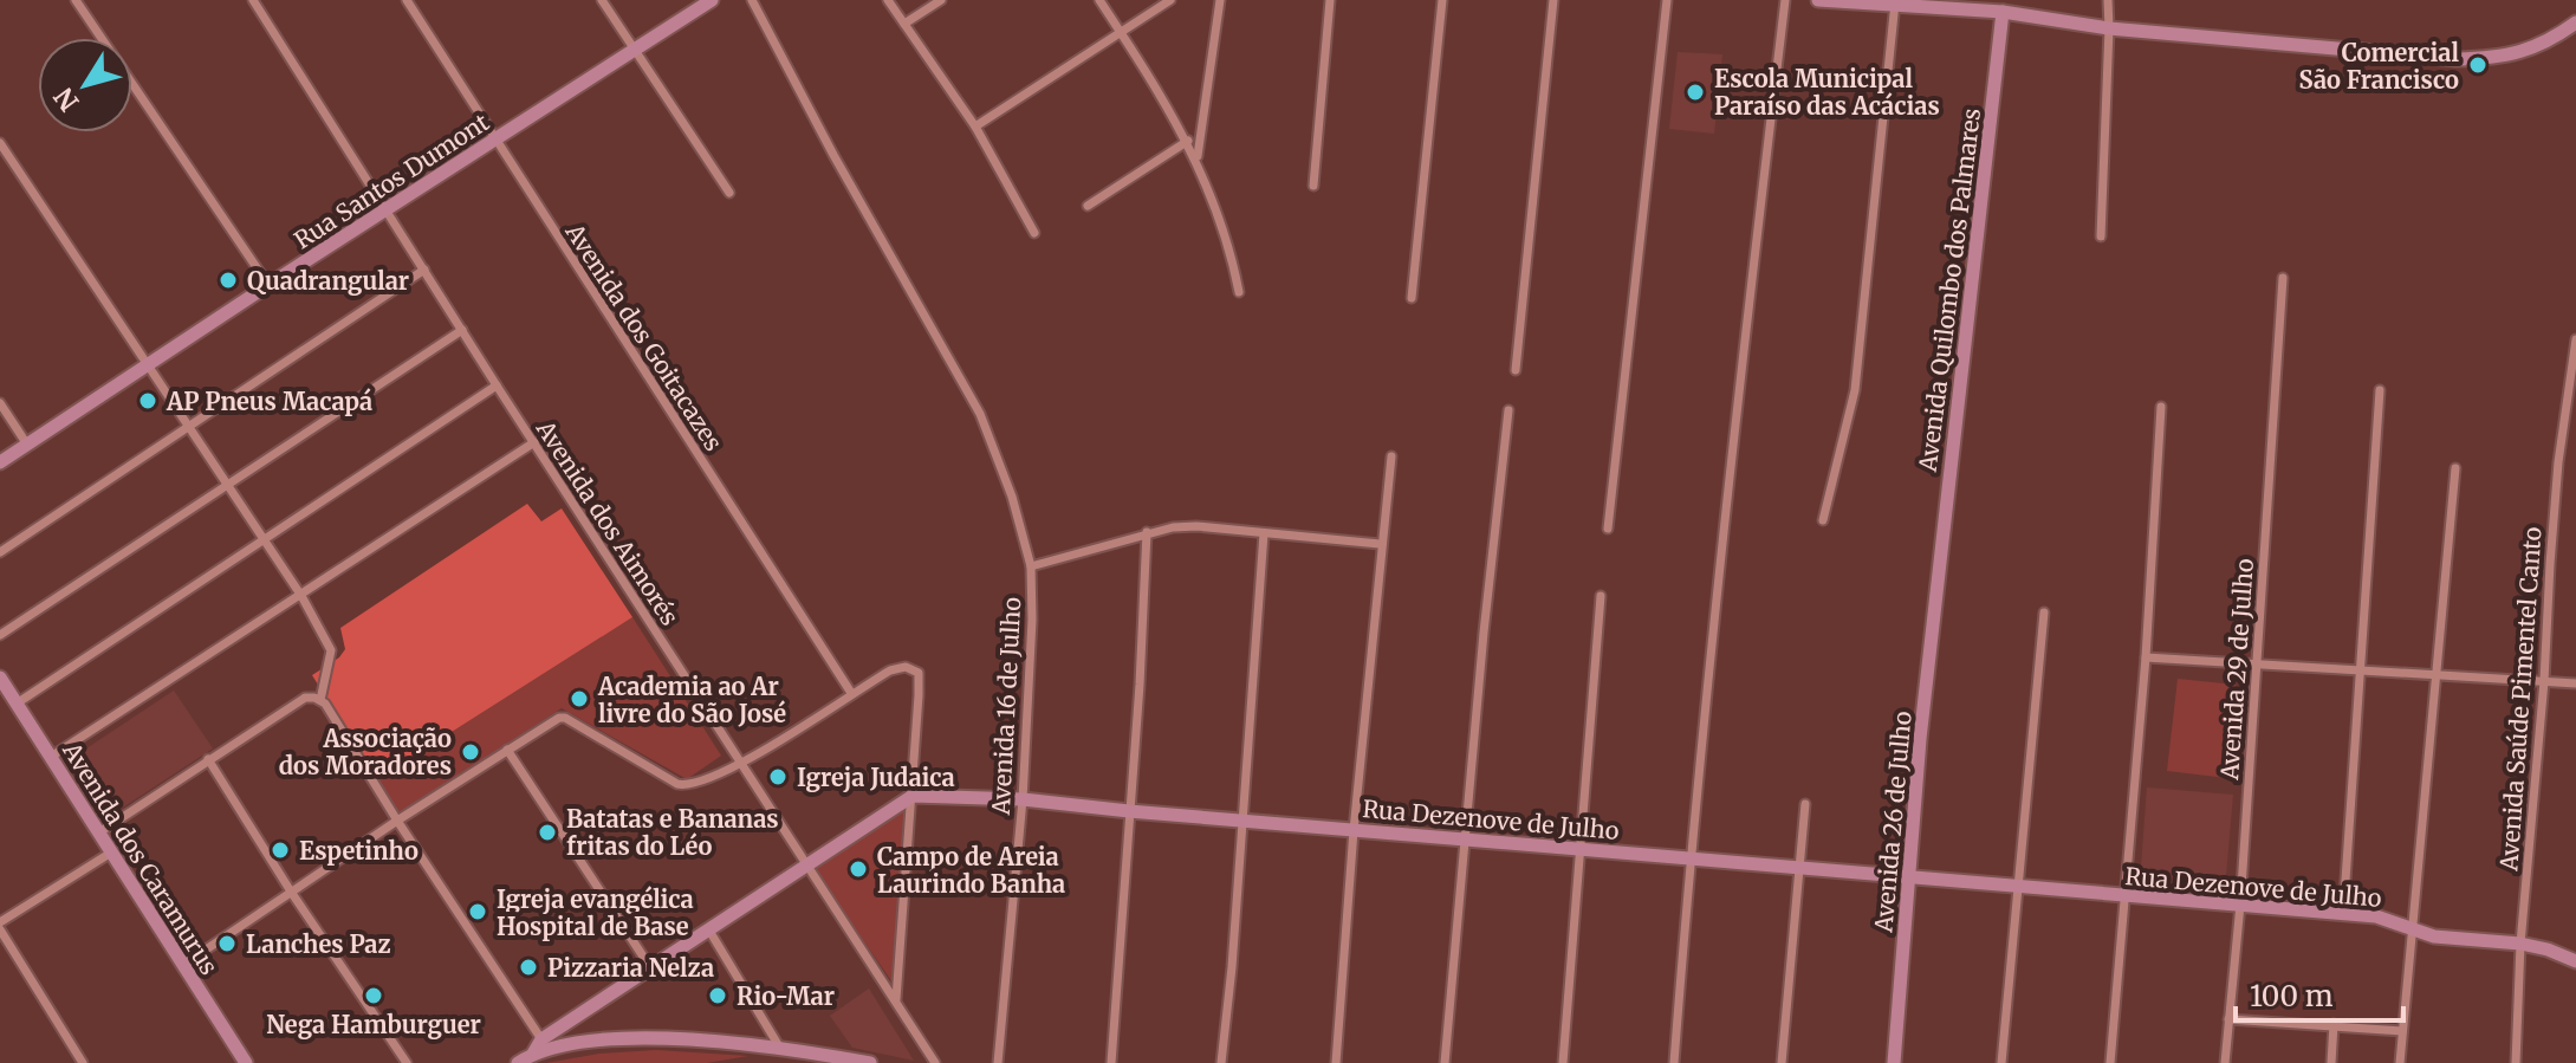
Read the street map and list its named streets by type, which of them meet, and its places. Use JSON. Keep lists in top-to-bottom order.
{
  "streets": {
    "street": [
      "Rua Santos Dumont",
      "Avenida Quilombo dos Palmares",
      "Avenida dos Goitacazes",
      "Avenida dos Aimorés",
      "Avenida 29 de Julho",
      "Avenida Saúde Pimentel Canto",
      "Avenida 16 de Julho",
      "Rua Dezenove de Julho",
      "Avenida 26 de Julho",
      "Avenida dos Caramurus"
    ]
  },
  "crossings": [
    ["Rua Santos Dumont", "Avenida dos Goitacazes"],
    ["Rua Santos Dumont", "Avenida dos Aimorés"],
    ["Avenida Quilombo dos Palmares", "Avenida 26 de Julho"],
    ["Avenida 29 de Julho", "Rua Dezenove de Julho"],
    ["Avenida Saúde Pimentel Canto", "Rua Dezenove de Julho"],
    ["Avenida 16 de Julho", "Rua Dezenove de Julho"],
    ["Rua Dezenove de Julho", "Avenida 26 de Julho"]
  ],
  "places": [
    "Comercial São Francisco",
    "Escola Municipal Paraíso das Acácias",
    "Quadrangular",
    "AP Pneus Macapá",
    "Academia ao Ar livre do São José",
    "Associação dos Moradores",
    "Igreja Judaica",
    "Batatas e Bananas fritas do Léo",
    "Espetinho",
    "Campo de Areia Laurindo Banha",
    "Igreja evangélica Hospital de Base",
    "Lanches Paz",
    "Pizzaria Nelza",
    "Nega Hamburguer",
    "Rio-Mar"
  ],
  "scale_bar": "100 m",
  "north": "bottom left"
}
